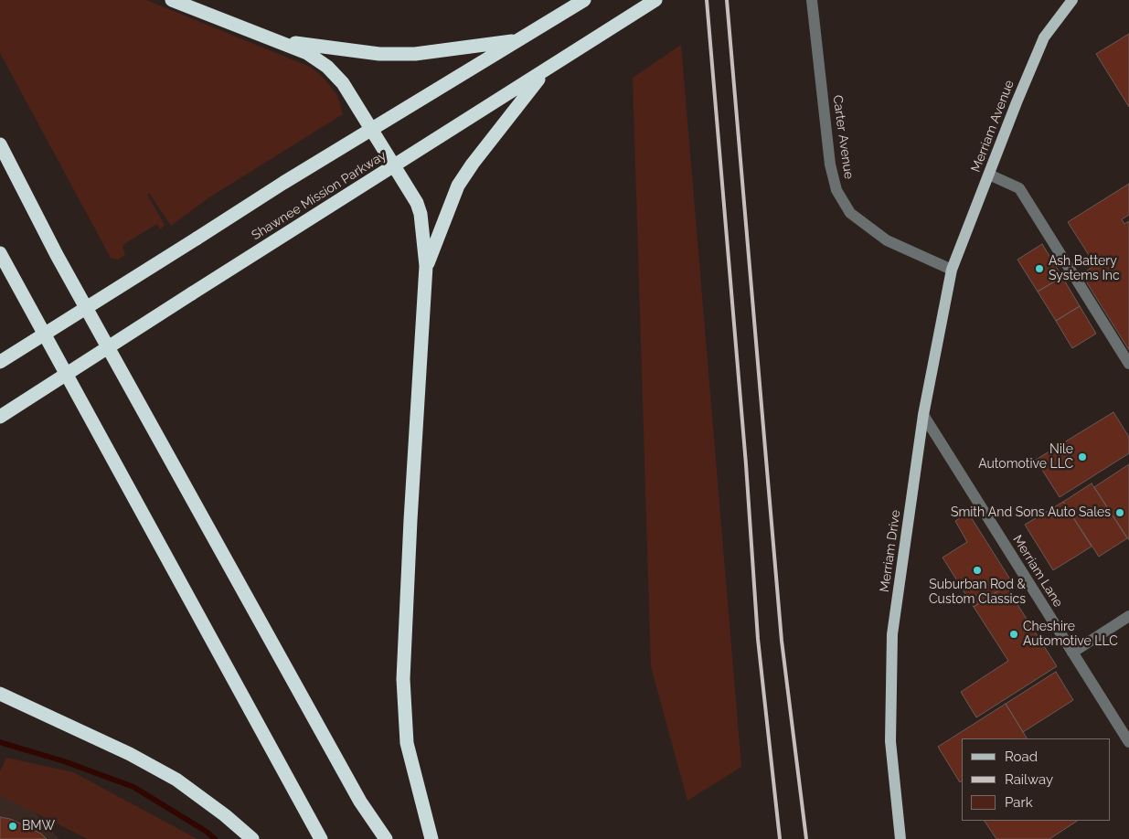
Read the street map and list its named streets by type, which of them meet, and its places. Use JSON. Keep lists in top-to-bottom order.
{
  "streets": {
    "highway": ["Shawnee Mission Parkway"],
    "main road": ["Merriam Avenue", "Merriam Drive"],
    "street": ["Carter Avenue", "Merriam Lane"]
  },
  "crossings": [
    ["Merriam Avenue", "Carter Avenue"],
    ["Merriam Avenue", "Merriam Drive"],
    ["Carter Avenue", "Merriam Drive"],
    ["Merriam Drive", "Merriam Lane"]
  ],
  "places": [
    "Ash Battery Systems Inc",
    "Nile Automotive LLC",
    "Smith And Sons Auto Sales",
    "Suburban Rod & Custom Classics",
    "Cheshire Automotive LLC",
    "BMW"
  ],
  "legend": ["Road", "Railway", "Park"]
}
